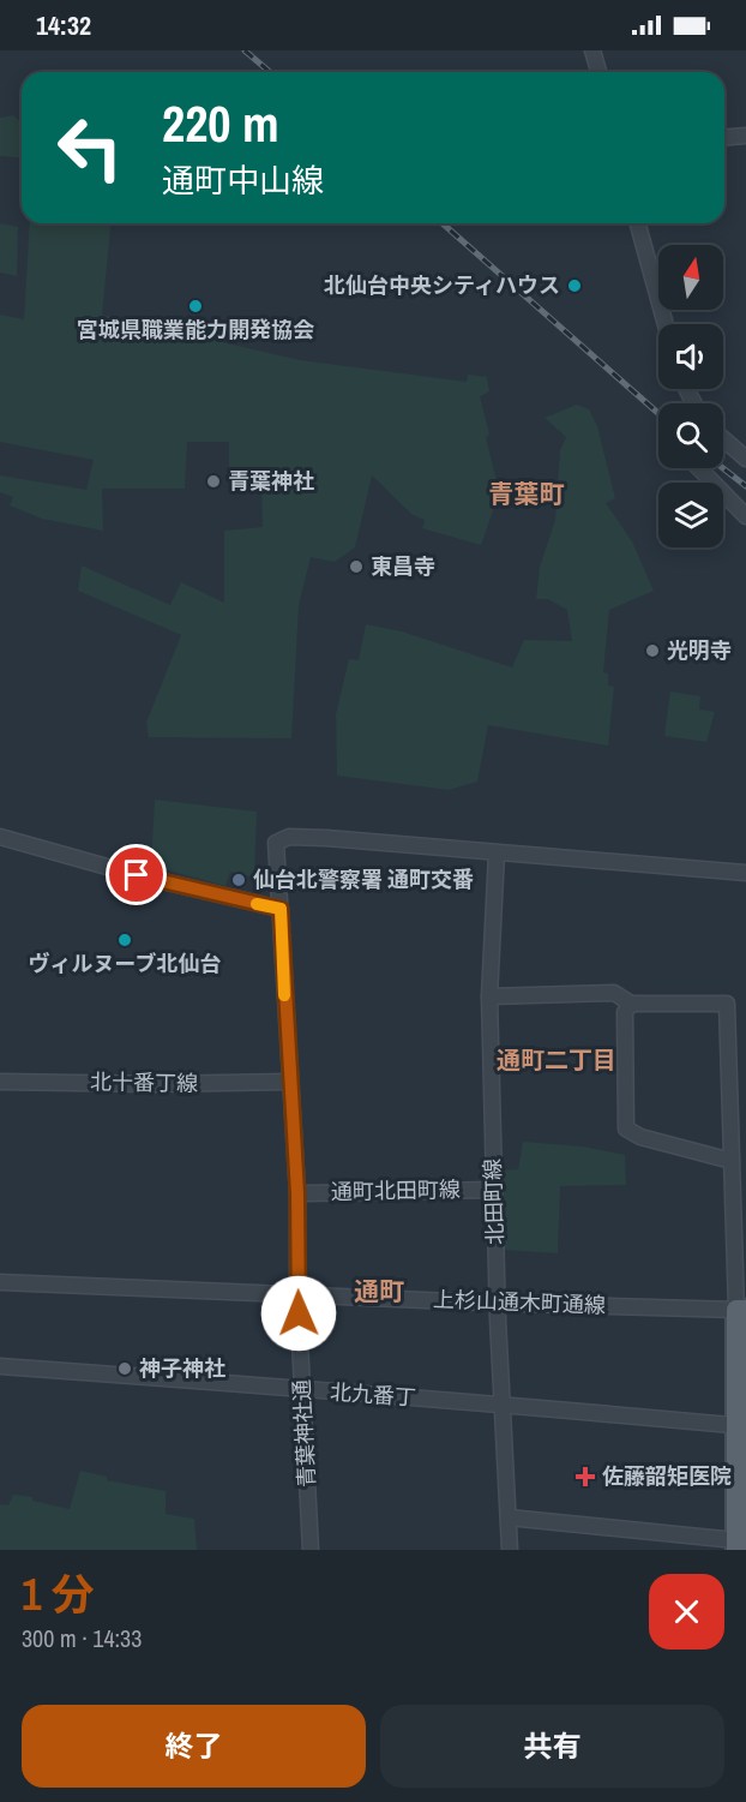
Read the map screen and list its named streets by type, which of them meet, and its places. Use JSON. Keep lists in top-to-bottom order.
{
  "streets": {
    "street": [
      "北十番丁線",
      "通町北田町線",
      "北田町線",
      "上杉山通木町通線",
      "北九番丁",
      "青葉神社通"
    ]
  },
  "crossings": [
    ["北十番丁線", "青葉神社通"],
    ["通町北田町線", "北田町線"],
    ["通町北田町線", "青葉神社通"],
    ["北田町線", "上杉山通木町通線"],
    ["北田町線", "北九番丁"],
    ["北田町線", "青葉神社通"],
    ["上杉山通木町通線", "青葉神社通"],
    ["北九番丁", "青葉神社通"]
  ],
  "districts": ["青葉町", "通町二丁目", "通町"],
  "places": {
    "other": [
      "北仙台中央シティハウス",
      "宮城県職業能力開発協会",
      "青葉神社",
      "東昌寺",
      "光明寺",
      "仙台北警察署 通町交番",
      "ヴィルヌーブ北仙台",
      "神子神社"
    ],
    "health": ["佐藤韶矩医院"]
  },
  "north": "top",
  "page": {
    "status": "14:32",
    "turn": ["220 m", "通町中山線"],
    "heading": ["1 分", "300 m · 14:33"],
    "buttons": ["終了", "共有"]
  }
}
